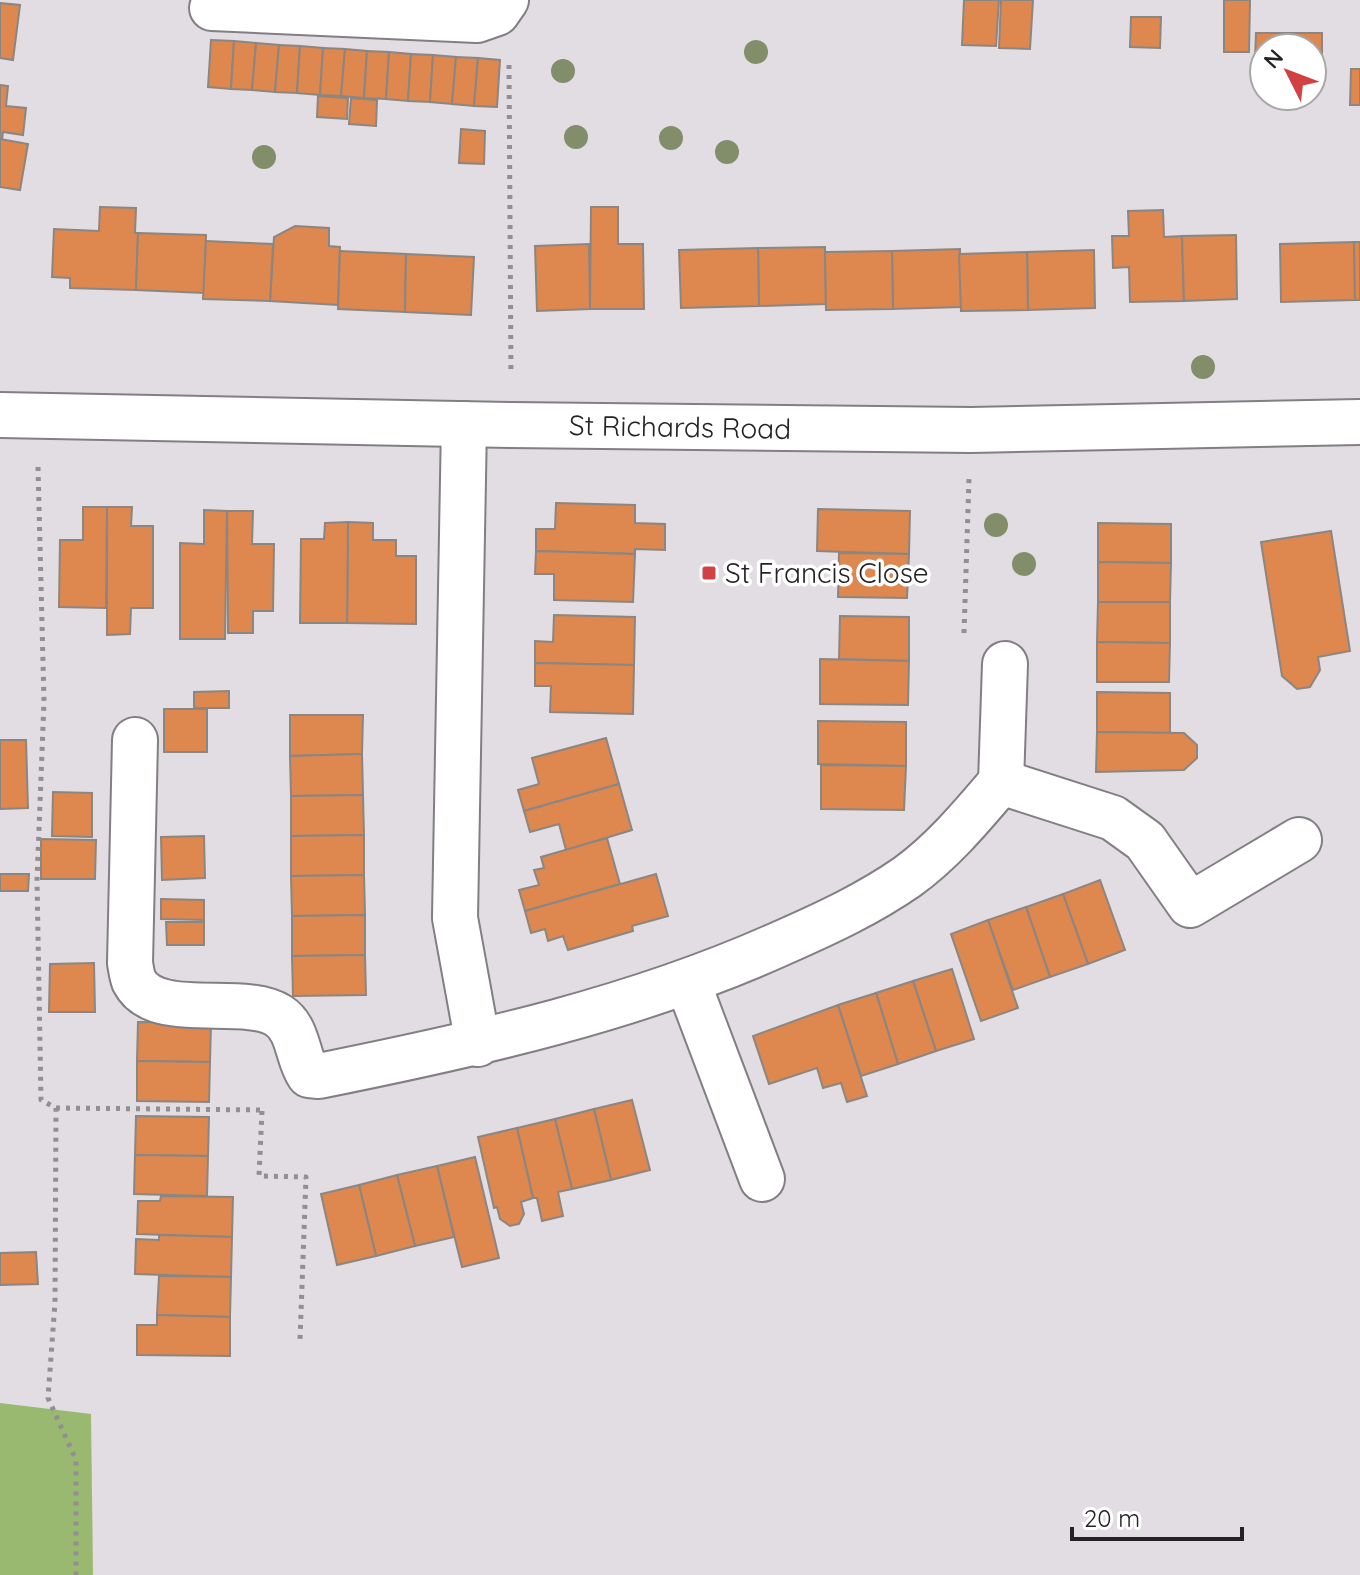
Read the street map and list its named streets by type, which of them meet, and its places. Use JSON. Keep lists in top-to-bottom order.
{
  "streets": {
    "street": ["St Richards Road"]
  },
  "places": {
    "transit": ["St Francis Close"]
  },
  "scale_bar": "20 m",
  "north": "top left"
}
